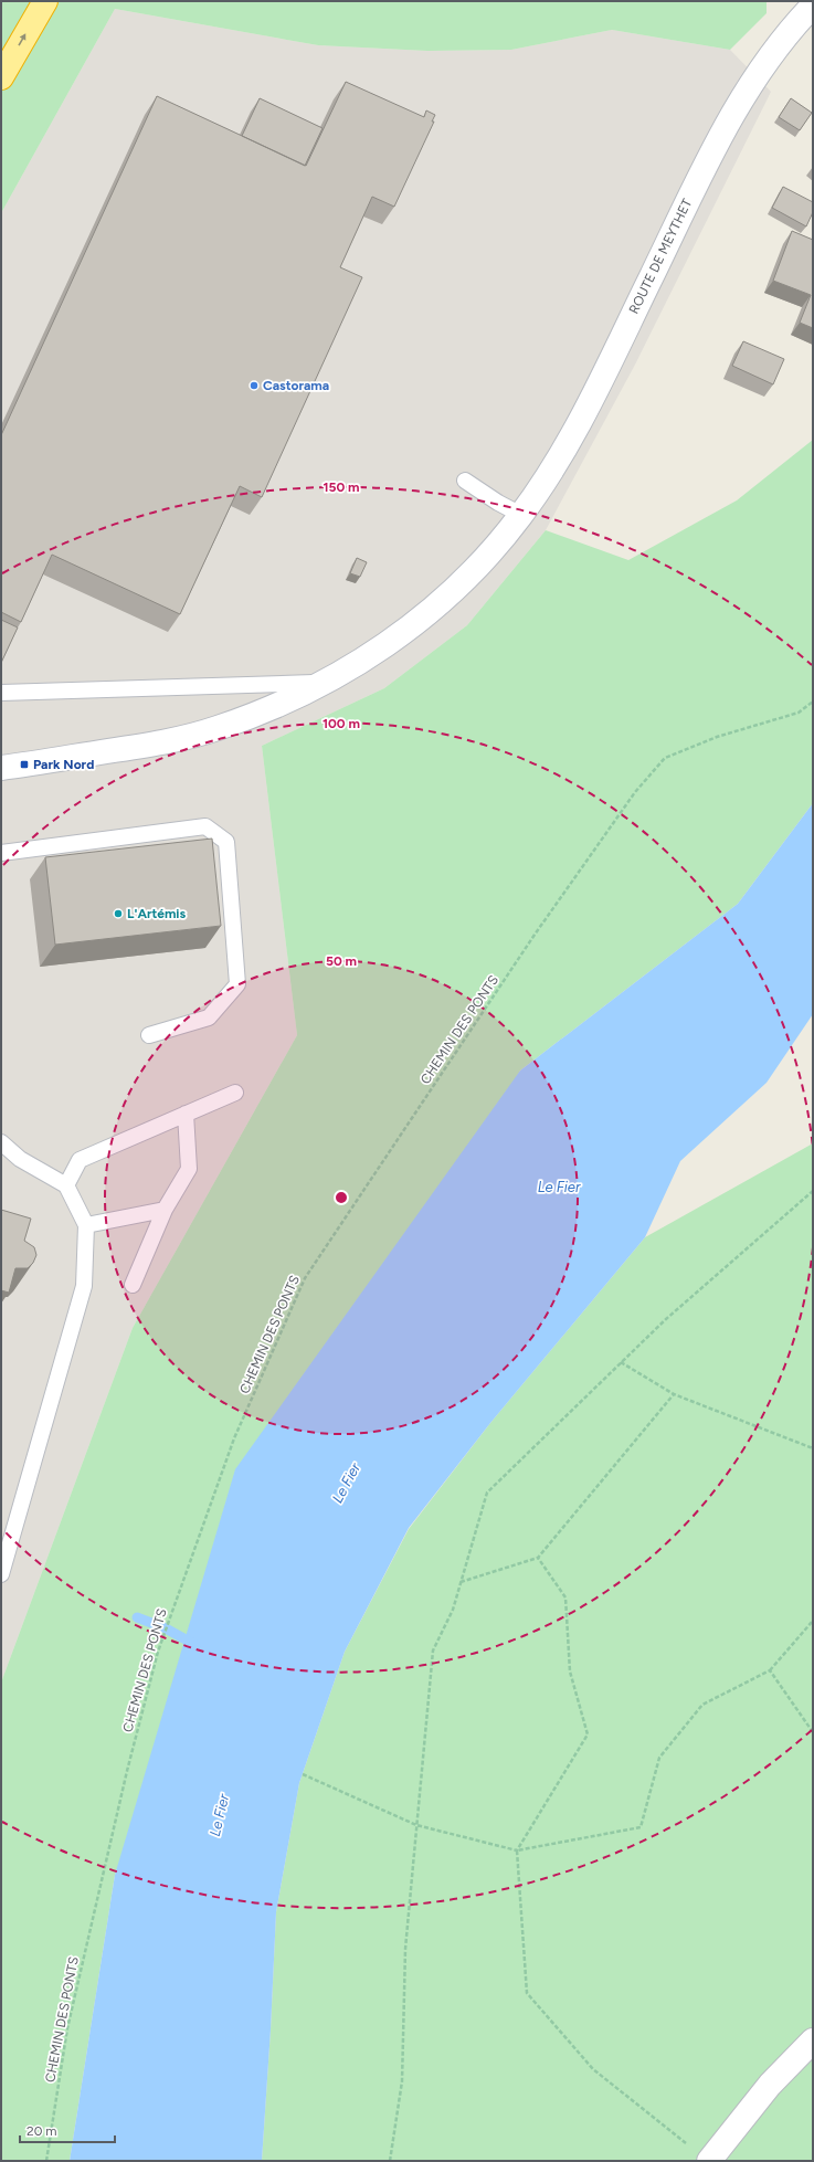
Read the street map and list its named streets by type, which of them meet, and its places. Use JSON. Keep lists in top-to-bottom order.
{
  "streets": {
    "street": ["ROUTE DE MEYTHET"],
    "path": ["CHEMIN DES PONTS"]
  },
  "water": ["Le Fier"],
  "places": {
    "other": ["Castorama", "L'Artémis"],
    "transit": ["Park Nord"]
  },
  "scale_bar": "20 m",
  "rings": ["150 m", "100 m", "50 m"]
}
